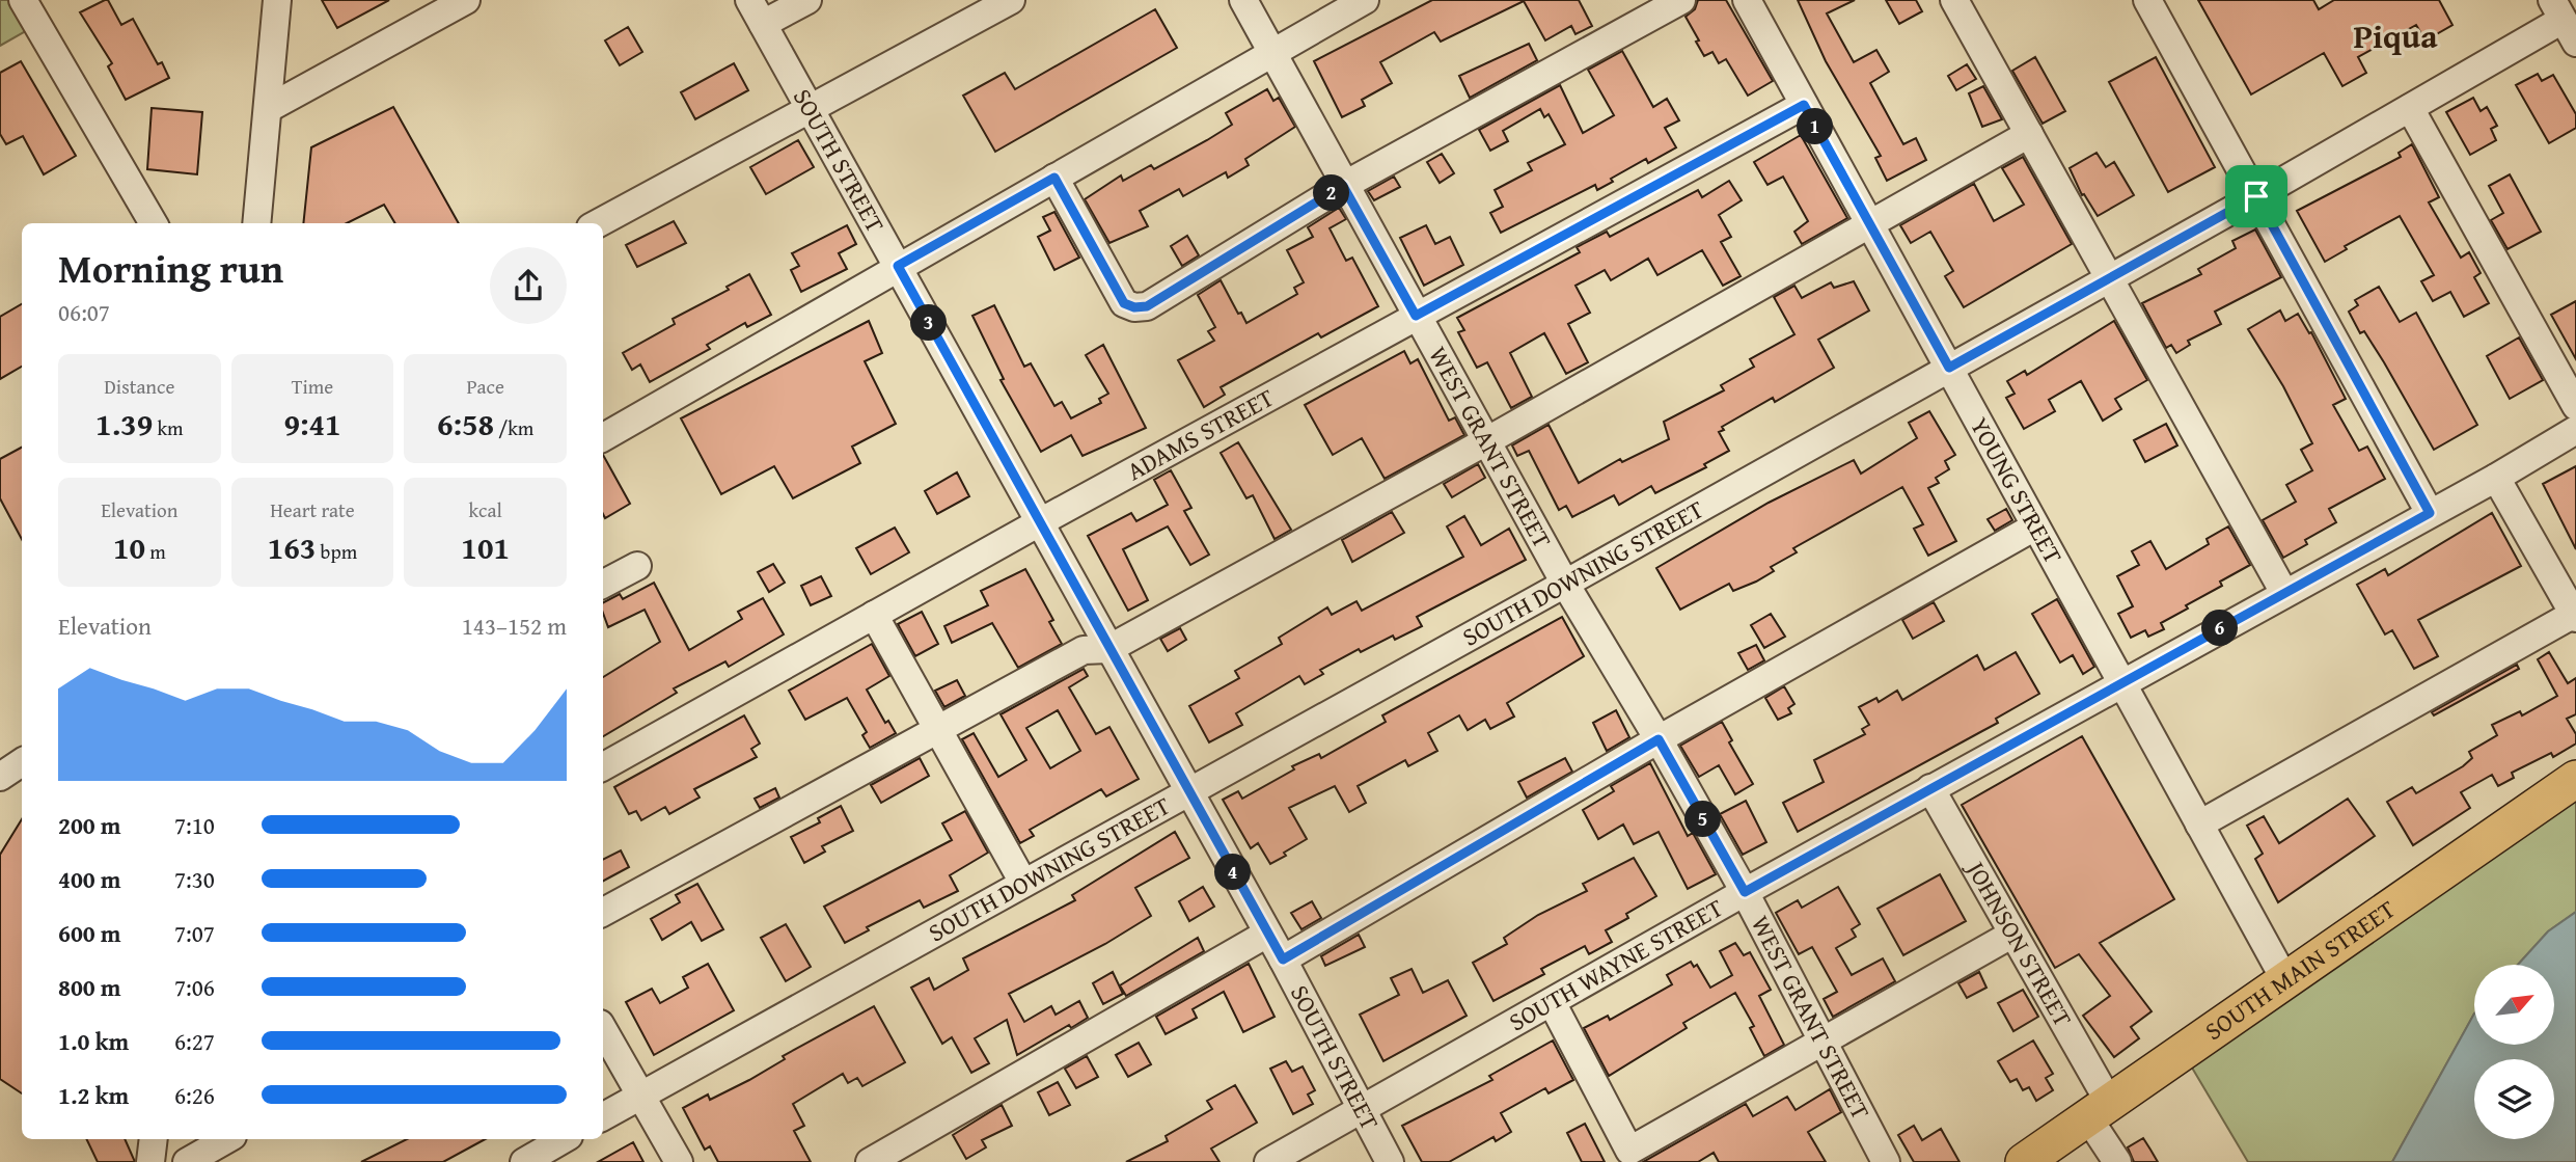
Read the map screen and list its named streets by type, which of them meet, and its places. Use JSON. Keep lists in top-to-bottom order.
{
  "streets": {
    "main road": ["SOUTH MAIN STREET"],
    "street": [
      "SOUTH STREET",
      "ADAMS STREET",
      "WEST GRANT STREET",
      "YOUNG STREET",
      "SOUTH DOWNING STREET",
      "JOHNSON STREET",
      "SOUTH WAYNE STREET"
    ]
  },
  "crossings": [
    ["SOUTH STREET", "ADAMS STREET"],
    ["SOUTH STREET", "SOUTH DOWNING STREET"],
    ["SOUTH STREET", "SOUTH WAYNE STREET"],
    ["ADAMS STREET", "WEST GRANT STREET"],
    ["ADAMS STREET", "YOUNG STREET"],
    ["WEST GRANT STREET", "SOUTH DOWNING STREET"],
    ["WEST GRANT STREET", "SOUTH WAYNE STREET"],
    ["YOUNG STREET", "SOUTH DOWNING STREET"],
    ["YOUNG STREET", "SOUTH WAYNE STREET"],
    ["YOUNG STREET", "SOUTH MAIN STREET"],
    ["JOHNSON STREET", "SOUTH WAYNE STREET"],
    ["JOHNSON STREET", "SOUTH MAIN STREET"]
  ],
  "districts": ["Piqua"],
  "north": "top right",
  "page": {
    "pins": [
      "1",
      "2",
      "3",
      "6",
      "5",
      "4"
    ],
    "heading": ["Morning run", "06:07"],
    "stats": [
      ["Distance", "1.39 km"],
      ["Time", "9:41"],
      ["Pace", "6:58 /km"],
      ["Elevation", "10 m"],
      ["Heart rate", "163 bpm"],
      ["kcal", "101"]
    ],
    "chart": ["Elevation", "143–152 m"],
    "list": [
      {
        "name": "200 m",
        "note": "7:10"
      },
      {
        "name": "400 m",
        "note": "7:30"
      },
      {
        "name": "600 m",
        "note": "7:07"
      },
      {
        "name": "800 m",
        "note": "7:06"
      },
      {
        "name": "1.0 km",
        "note": "6:27"
      },
      {
        "name": "1.2 km",
        "note": "6:26"
      }
    ]
  }
}
